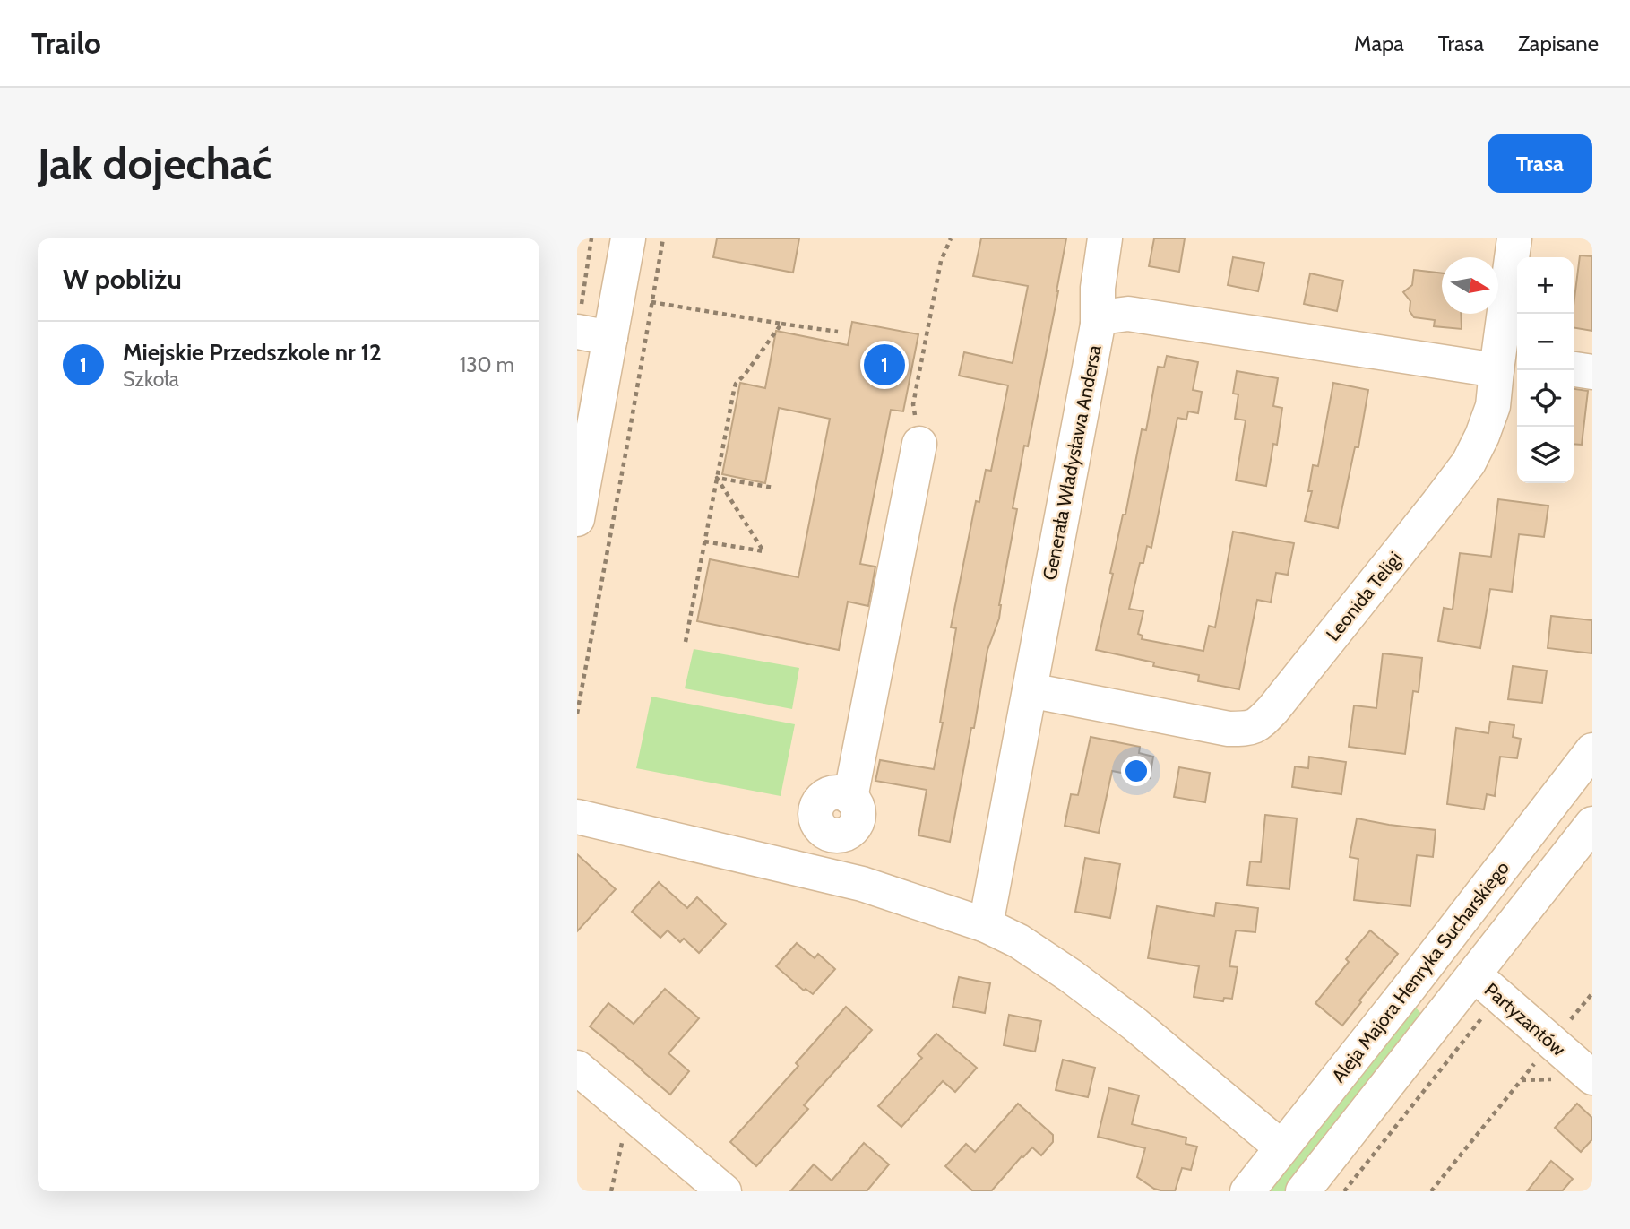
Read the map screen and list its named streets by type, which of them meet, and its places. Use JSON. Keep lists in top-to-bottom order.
{
  "streets": {
    "street": [
      "Generała Władysława Andersa",
      "Leonida Teligi",
      "Aleja Majora Henryka Sucharskiego",
      "Partyzantów"
    ]
  },
  "crossings": [
    ["Generała Władysława Andersa", "Leonida Teligi"],
    ["Aleja Majora Henryka Sucharskiego", "Partyzantów"]
  ],
  "north": "right",
  "page": {
    "header": "Trailo",
    "nav": ["Mapa", "Trasa", "Zapisane"],
    "buttons": "Trasa",
    "title": "Jak dojechać",
    "heading": "W pobliżu",
    "map_buttons": ["+", "−"],
    "list": [
      {
        "mark": "1",
        "name": "Miejskie Przedszkole nr 12",
        "note": "Szkoła",
        "value": "130 m"
      }
    ],
    "pins": "1"
  }
}
